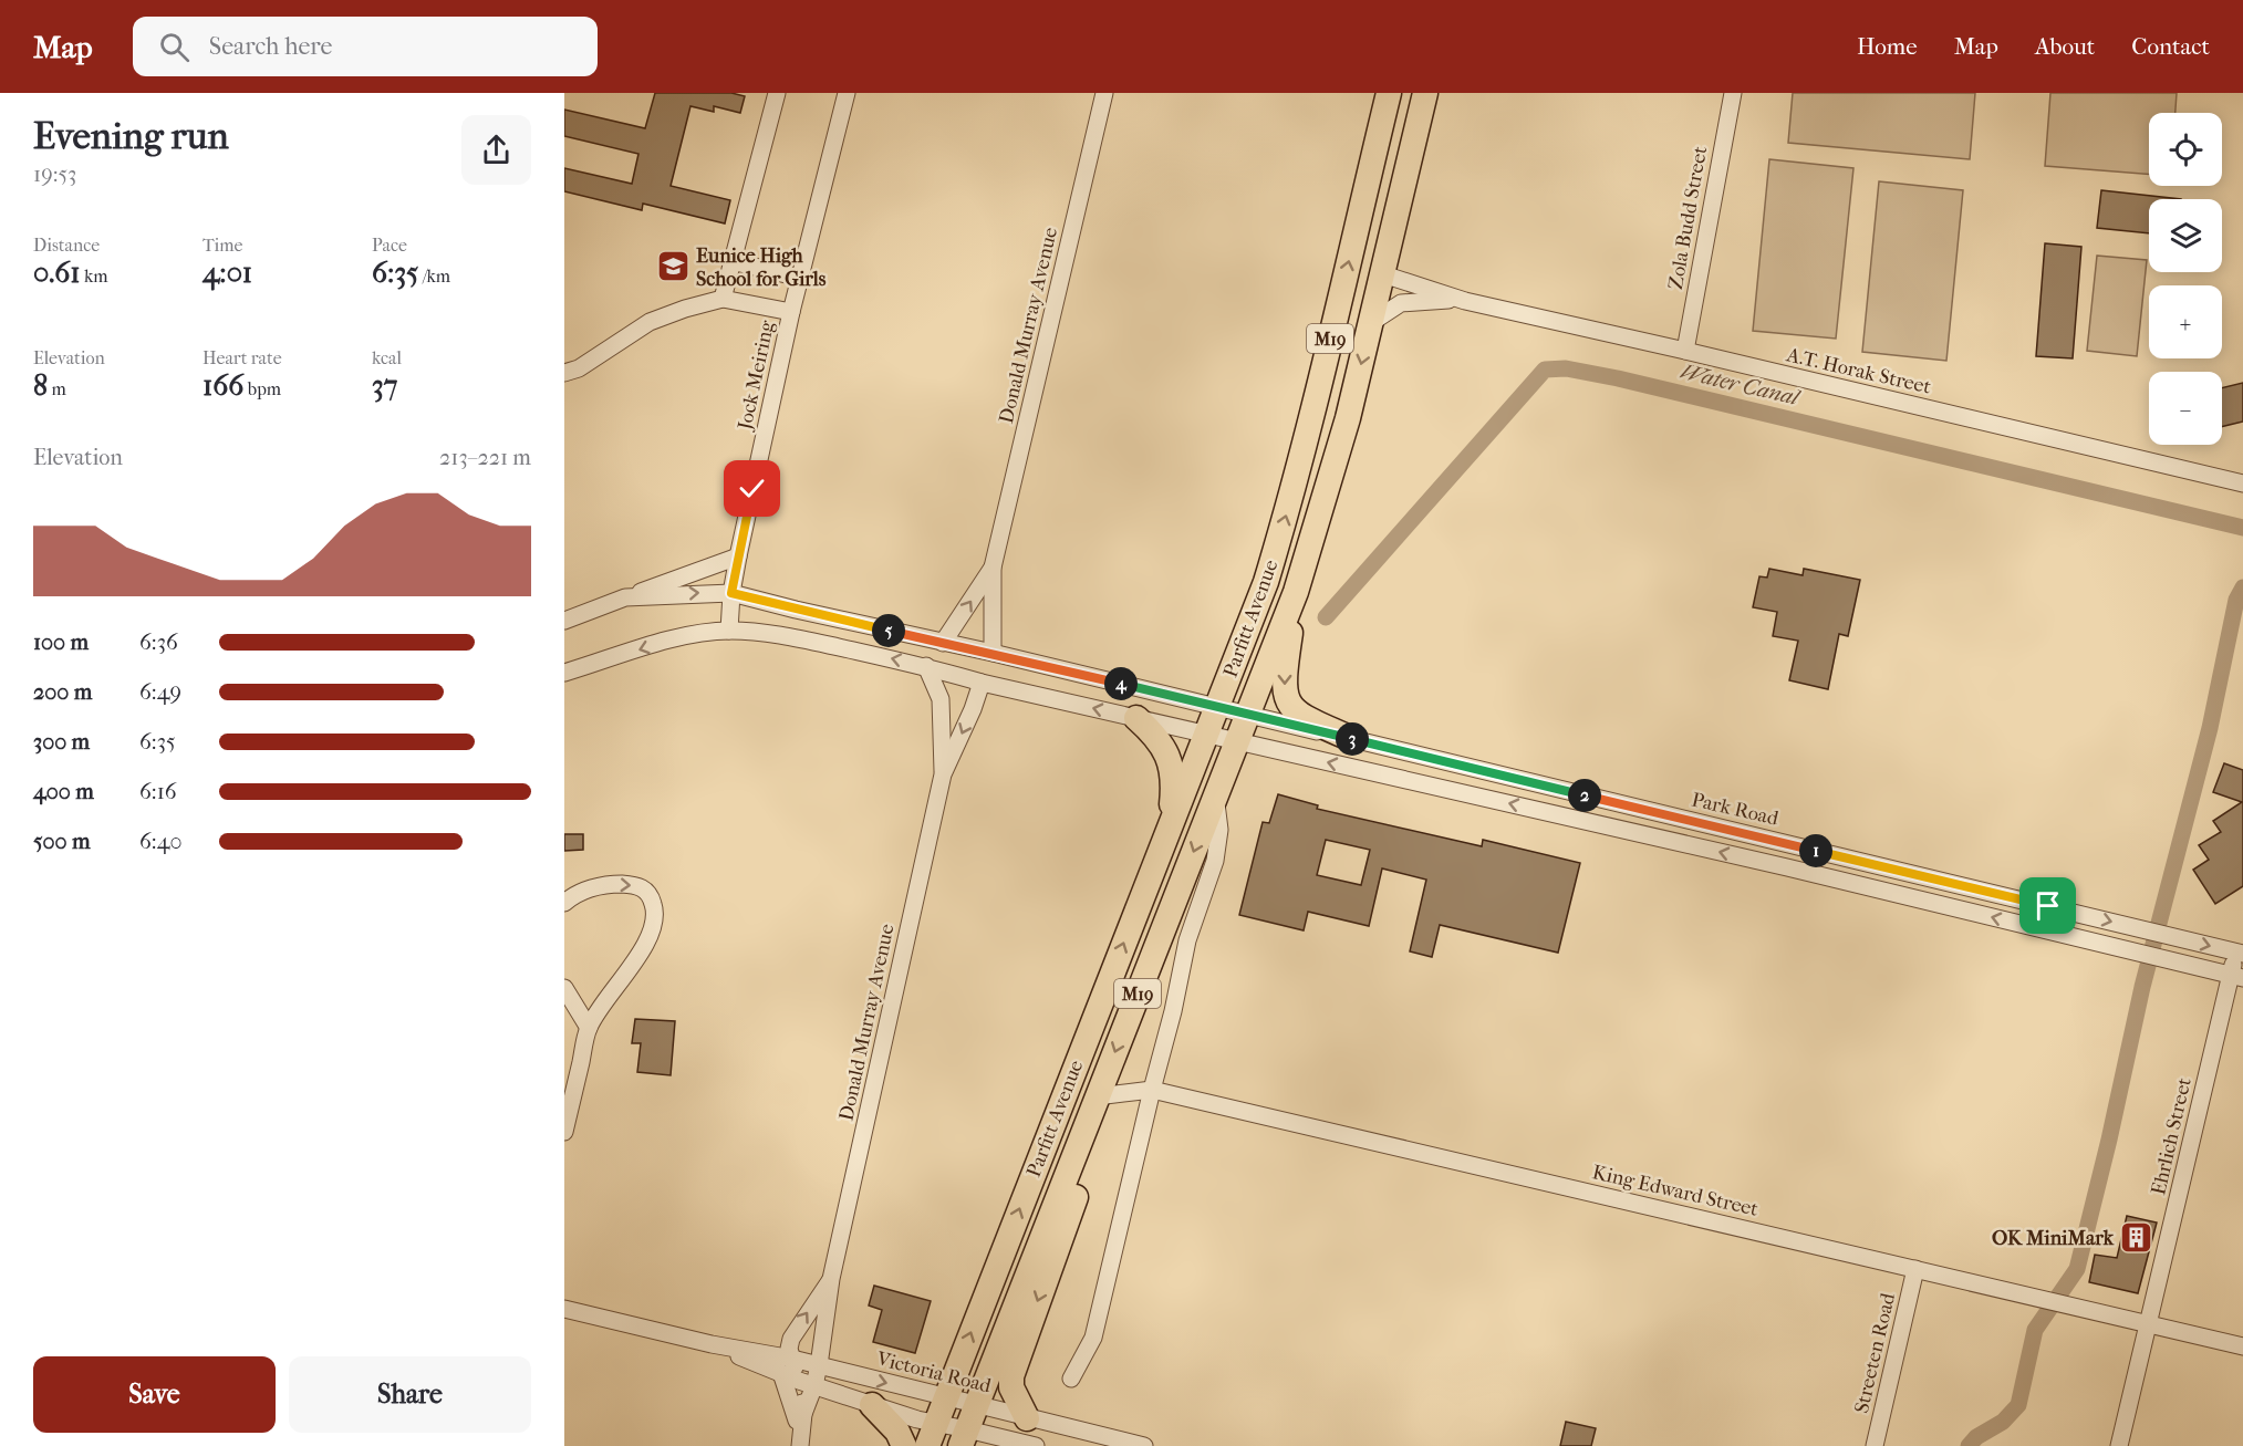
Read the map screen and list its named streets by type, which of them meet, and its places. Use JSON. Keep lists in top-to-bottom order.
{
  "streets": {
    "highway": ["M19", "Parfitt Avenue"],
    "street": [
      "Zola Budd Street",
      "Donald Murray Avenue",
      "A.T. Horak Street",
      "Jock Meiring",
      "Park Road",
      "Ehrlich Street",
      "King Edward Street",
      "Streeten Road",
      "Victoria Road"
    ]
  },
  "crossings": [
    ["Zola Budd Street", "A.T. Horak Street"],
    ["Donald Murray Avenue", "Park Road"],
    ["Donald Murray Avenue", "Victoria Road"],
    ["M19", "Parfitt Avenue"],
    ["M19", "Victoria Road"],
    ["A.T. Horak Street", "Parfitt Avenue"],
    ["Jock Meiring", "Park Road"],
    ["Parfitt Avenue", "Park Road"],
    ["Parfitt Avenue", "King Edward Street"],
    ["Parfitt Avenue", "Victoria Road"],
    ["Park Road", "Ehrlich Street"],
    ["Ehrlich Street", "King Edward Street"],
    ["King Edward Street", "Streeten Road"]
  ],
  "water": ["Water Canal"],
  "places": {
    "school or university": ["Eunice High School for Girls"],
    "building": ["OK MiniMark"]
  },
  "page": {
    "header": "Map",
    "search": "Search here",
    "nav": [
      "Home",
      "Map",
      "About",
      "Contact"
    ],
    "heading": ["Evening run", "19:53"],
    "map_buttons": ["+", "−"],
    "stats": [
      ["Distance", "0.61 km"],
      ["Time", "4:01"],
      ["Pace", "6:35 /km"],
      ["Elevation", "8 m"],
      ["Heart rate", "166 bpm"],
      ["kcal", "37"]
    ],
    "chart": ["Elevation", "213–221 m"],
    "pins": [
      "5",
      "4",
      "3",
      "2",
      "1"
    ],
    "list": [
      {
        "name": "100 m",
        "note": "6:36"
      },
      {
        "name": "200 m",
        "note": "6:49"
      },
      {
        "name": "300 m",
        "note": "6:35"
      },
      {
        "name": "400 m",
        "note": "6:16"
      },
      {
        "name": "500 m",
        "note": "6:40"
      }
    ],
    "buttons": ["Save", "Share"]
  }
}
